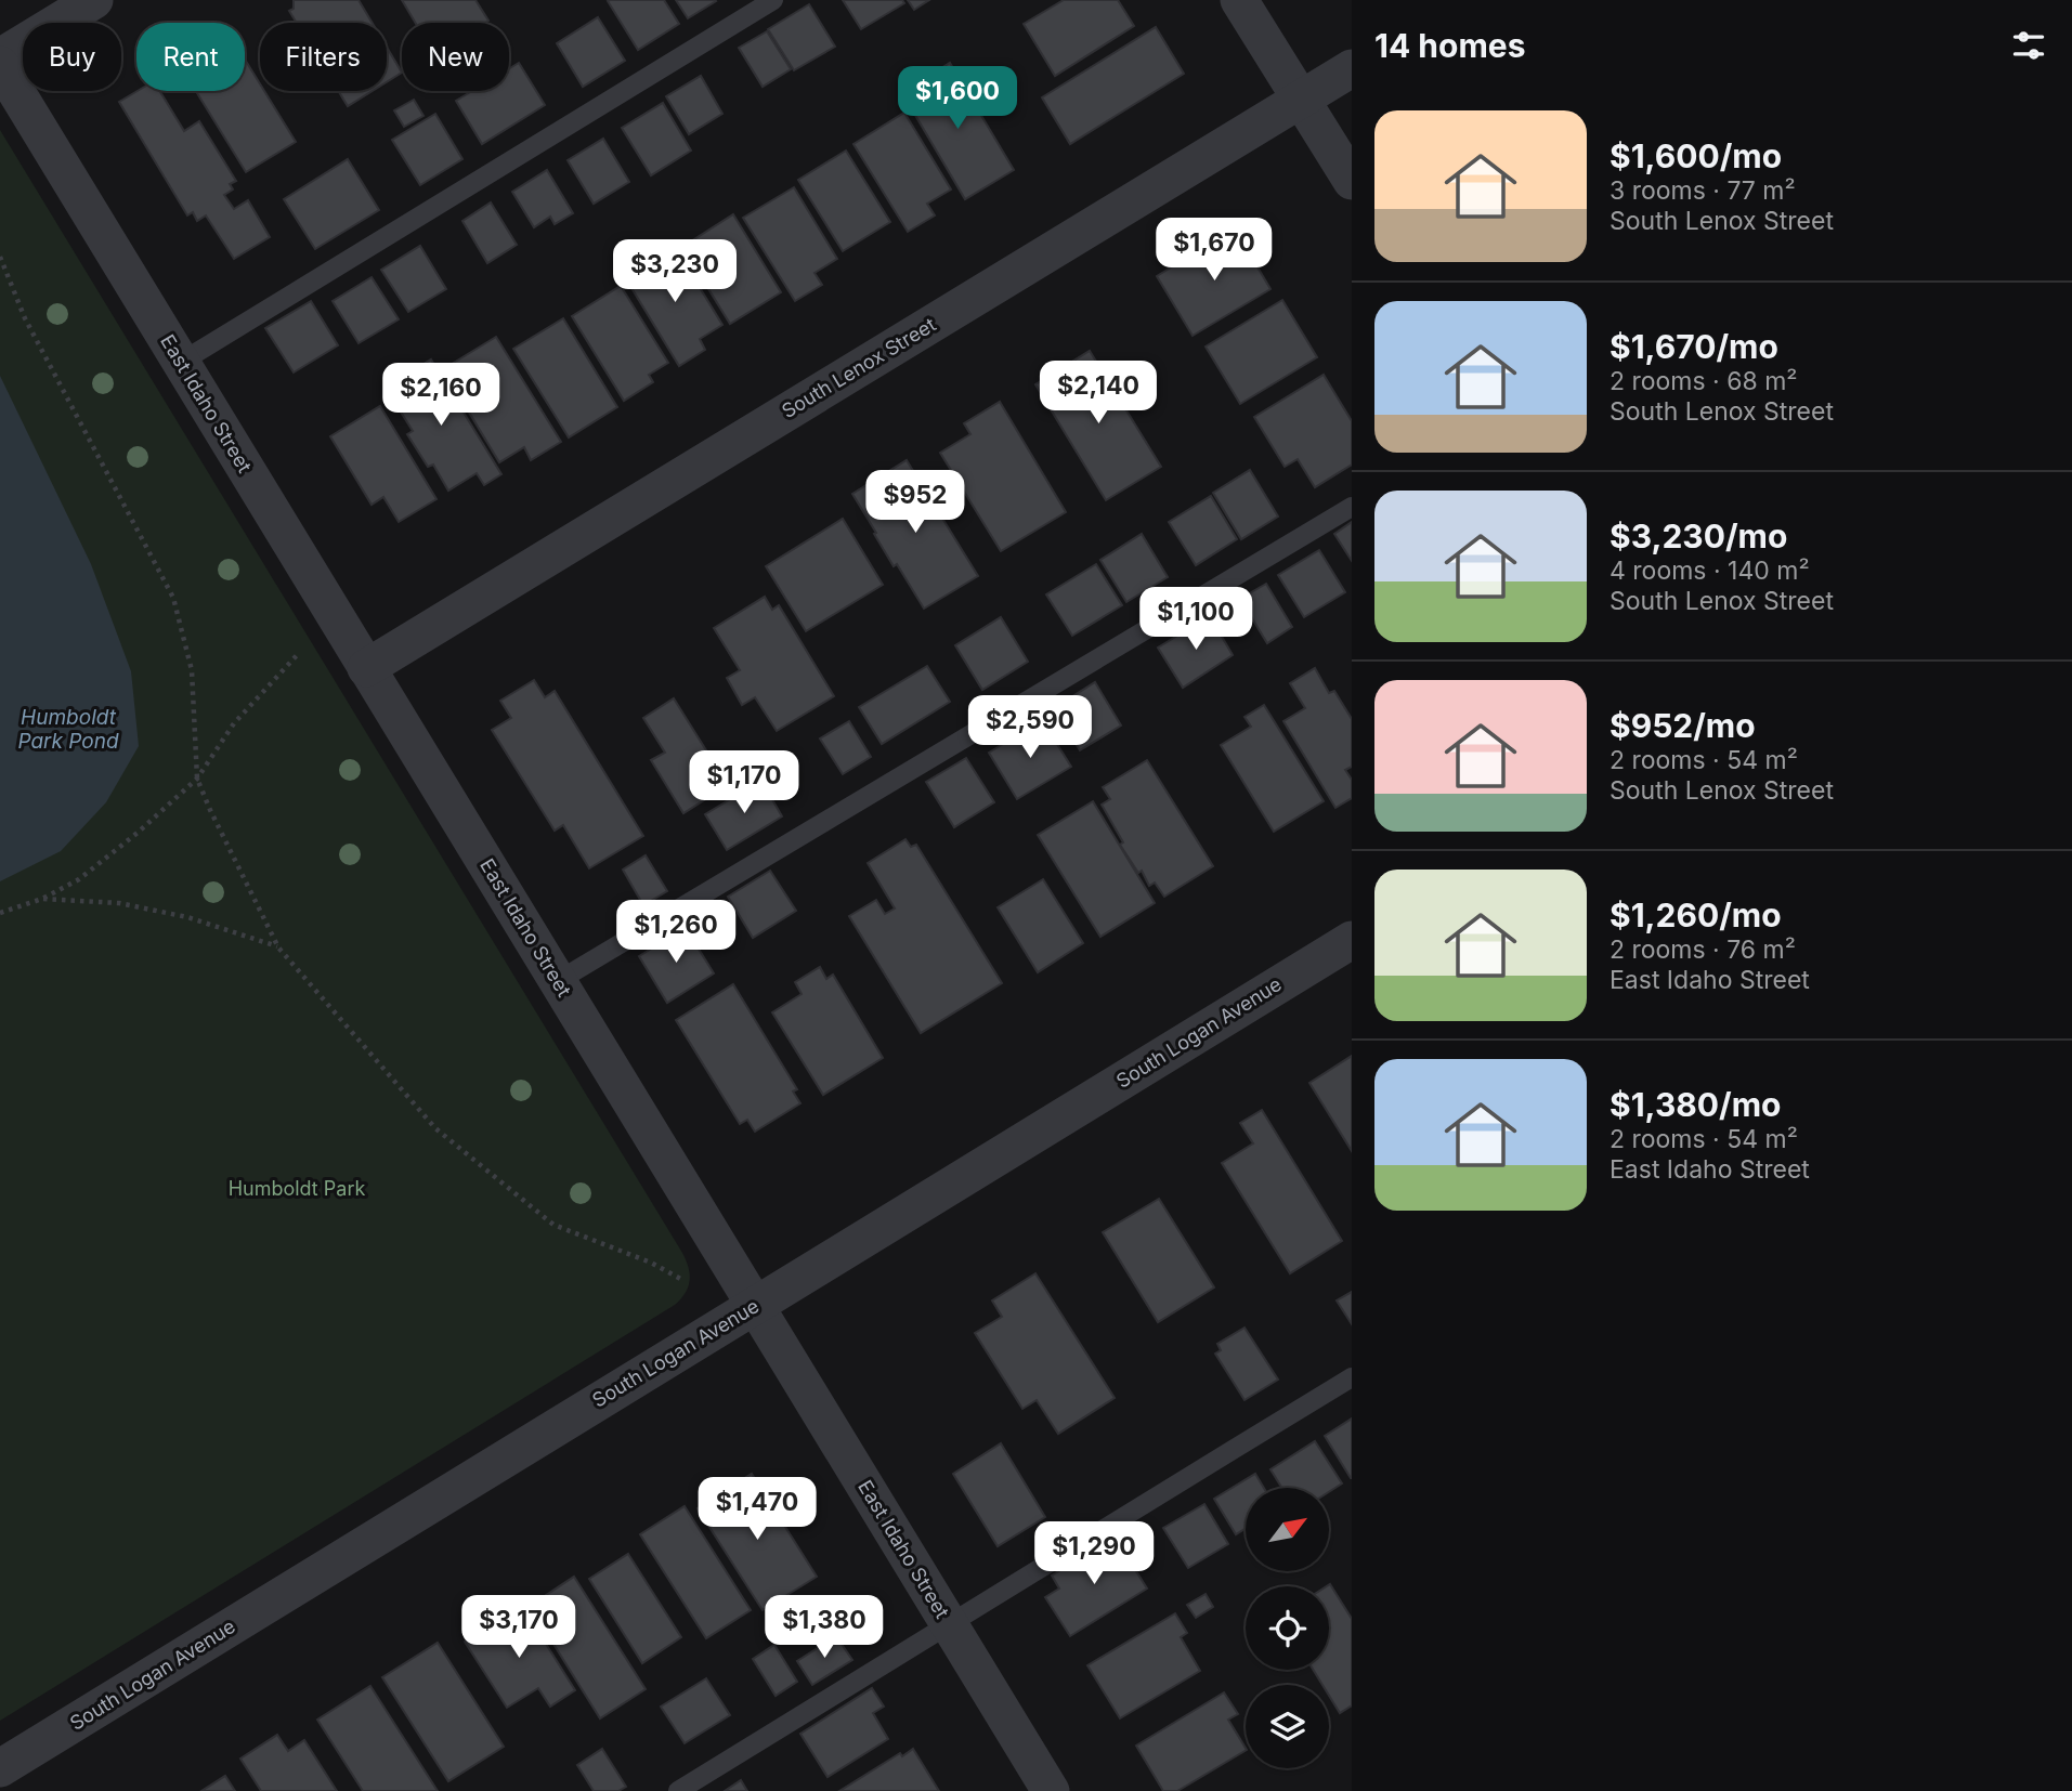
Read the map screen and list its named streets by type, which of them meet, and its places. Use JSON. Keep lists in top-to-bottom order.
{
  "streets": {
    "street": ["South Lenox Street", "East Idaho Street", "South Logan Avenue"]
  },
  "crossings": [
    ["South Lenox Street", "East Idaho Street"],
    ["East Idaho Street", "South Logan Avenue"]
  ],
  "water": ["Humboldt Park Pond"],
  "parks": ["Humboldt Park"],
  "north": "top right",
  "page": {
    "heading": "14 homes",
    "chip": [
      "Buy",
      "Rent",
      "Filters",
      "New"
    ],
    "price": [
      "$1,600",
      "$1,670",
      "$3,230",
      "$2,140",
      "$2,160",
      "$952",
      "$1,100",
      "$2,590",
      "$1,170",
      "$1,260",
      "$1,470",
      "$1,290",
      "$3,170",
      "$1,380"
    ],
    "list": [
      {
        "name": "$1,600/mo",
        "note": "3 rooms · 77 m² · South Lenox Street"
      },
      {
        "name": "$1,670/mo",
        "note": "2 rooms · 68 m² · South Lenox Street"
      },
      {
        "name": "$3,230/mo",
        "note": "4 rooms · 140 m² · South Lenox Street"
      },
      {
        "name": "$952/mo",
        "note": "2 rooms · 54 m² · South Lenox Street"
      },
      {
        "name": "$1,260/mo",
        "note": "2 rooms · 76 m² · East Idaho Street"
      },
      {
        "name": "$1,380/mo",
        "note": "2 rooms · 54 m² · East Idaho Street"
      }
    ]
  }
}
